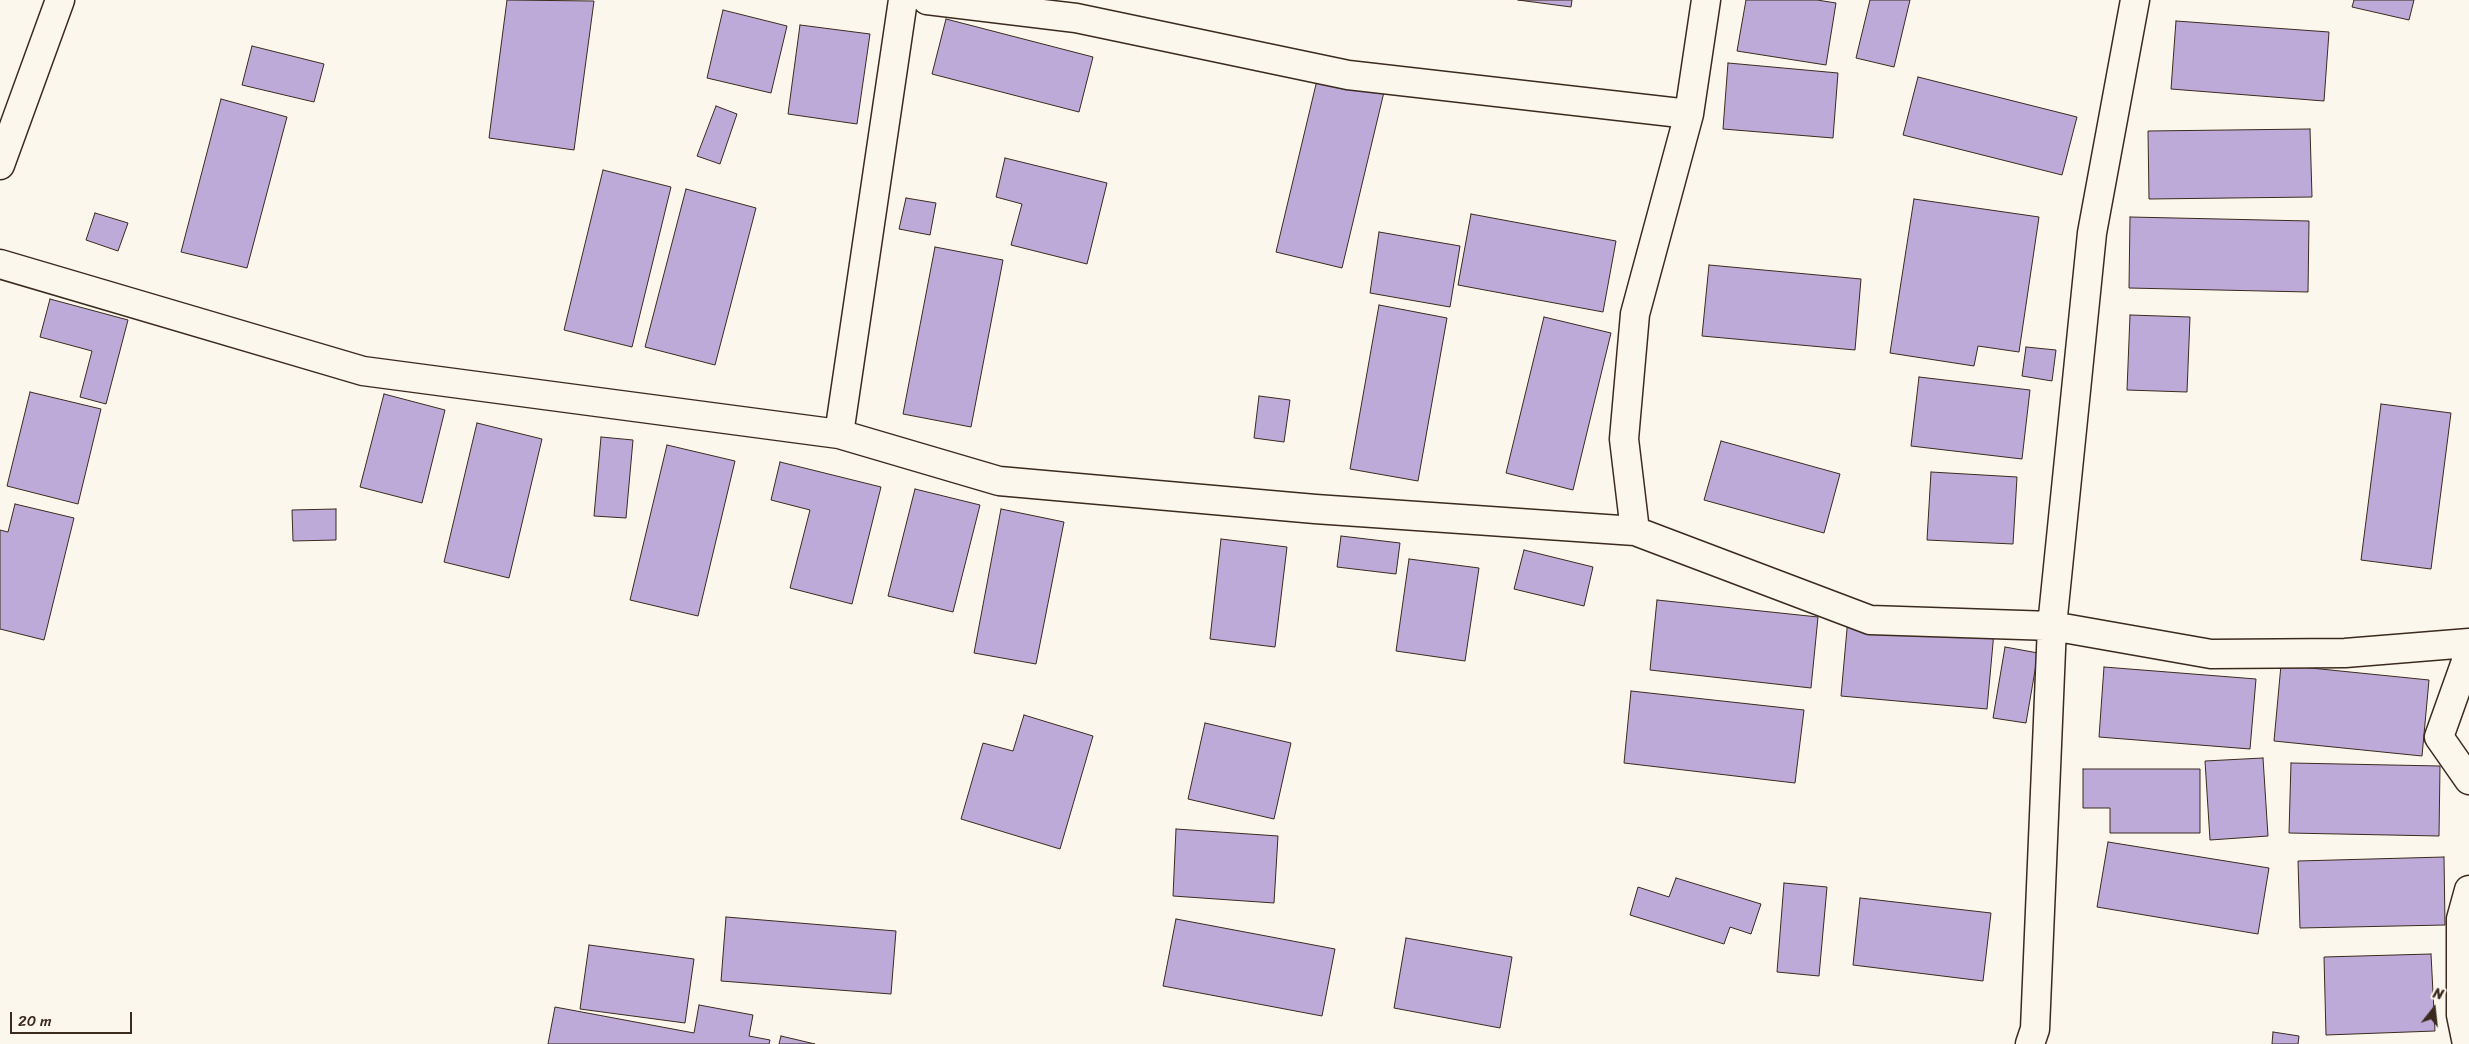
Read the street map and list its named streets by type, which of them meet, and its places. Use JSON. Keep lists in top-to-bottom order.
{
  "scale_bar": "20 m",
  "north": "top"
}
